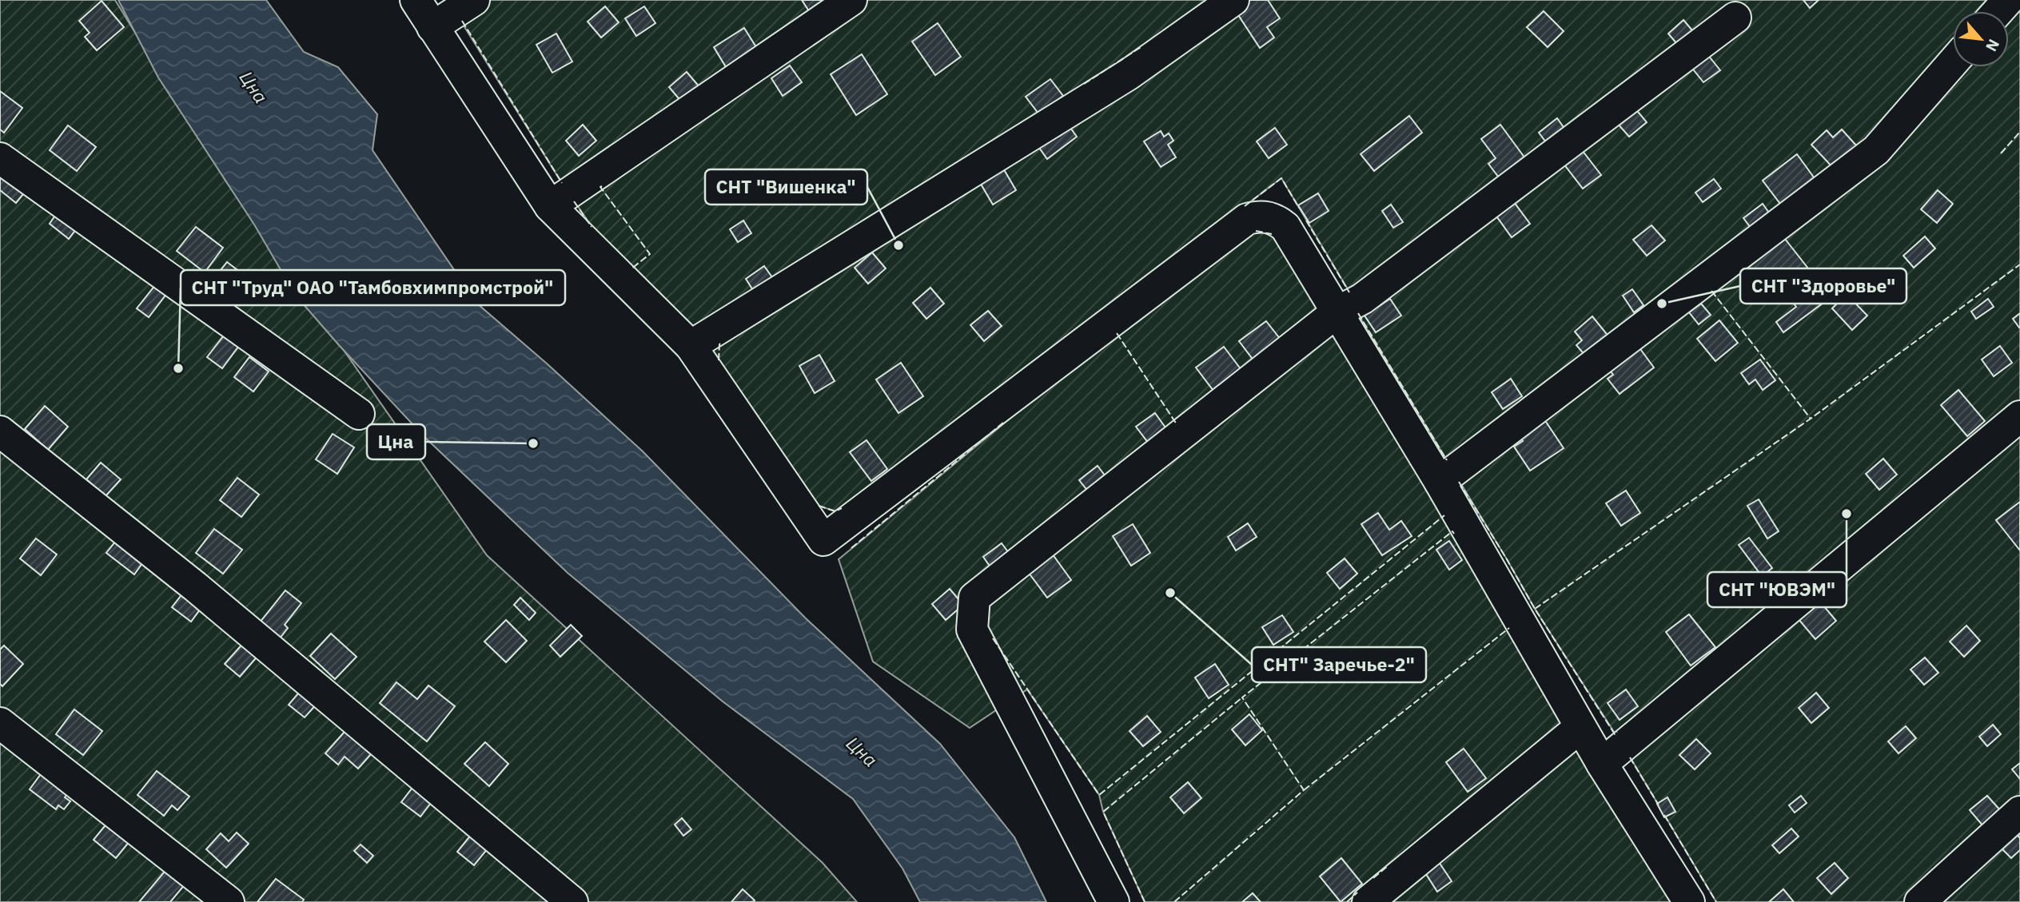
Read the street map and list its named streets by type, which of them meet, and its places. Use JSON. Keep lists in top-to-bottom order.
{
  "water": ["Цна"],
  "places": [
    "СНТ \"Вишенка\"",
    "СНТ \"Здоровье\"",
    "СНТ \"Труд\" ОАО \"Тамбовхимпромстрой\"",
    "Цна",
    "СНТ \"ЮВЭМ\"",
    "СНТ\" Заречье-2\""
  ],
  "north": "bottom right"
}
